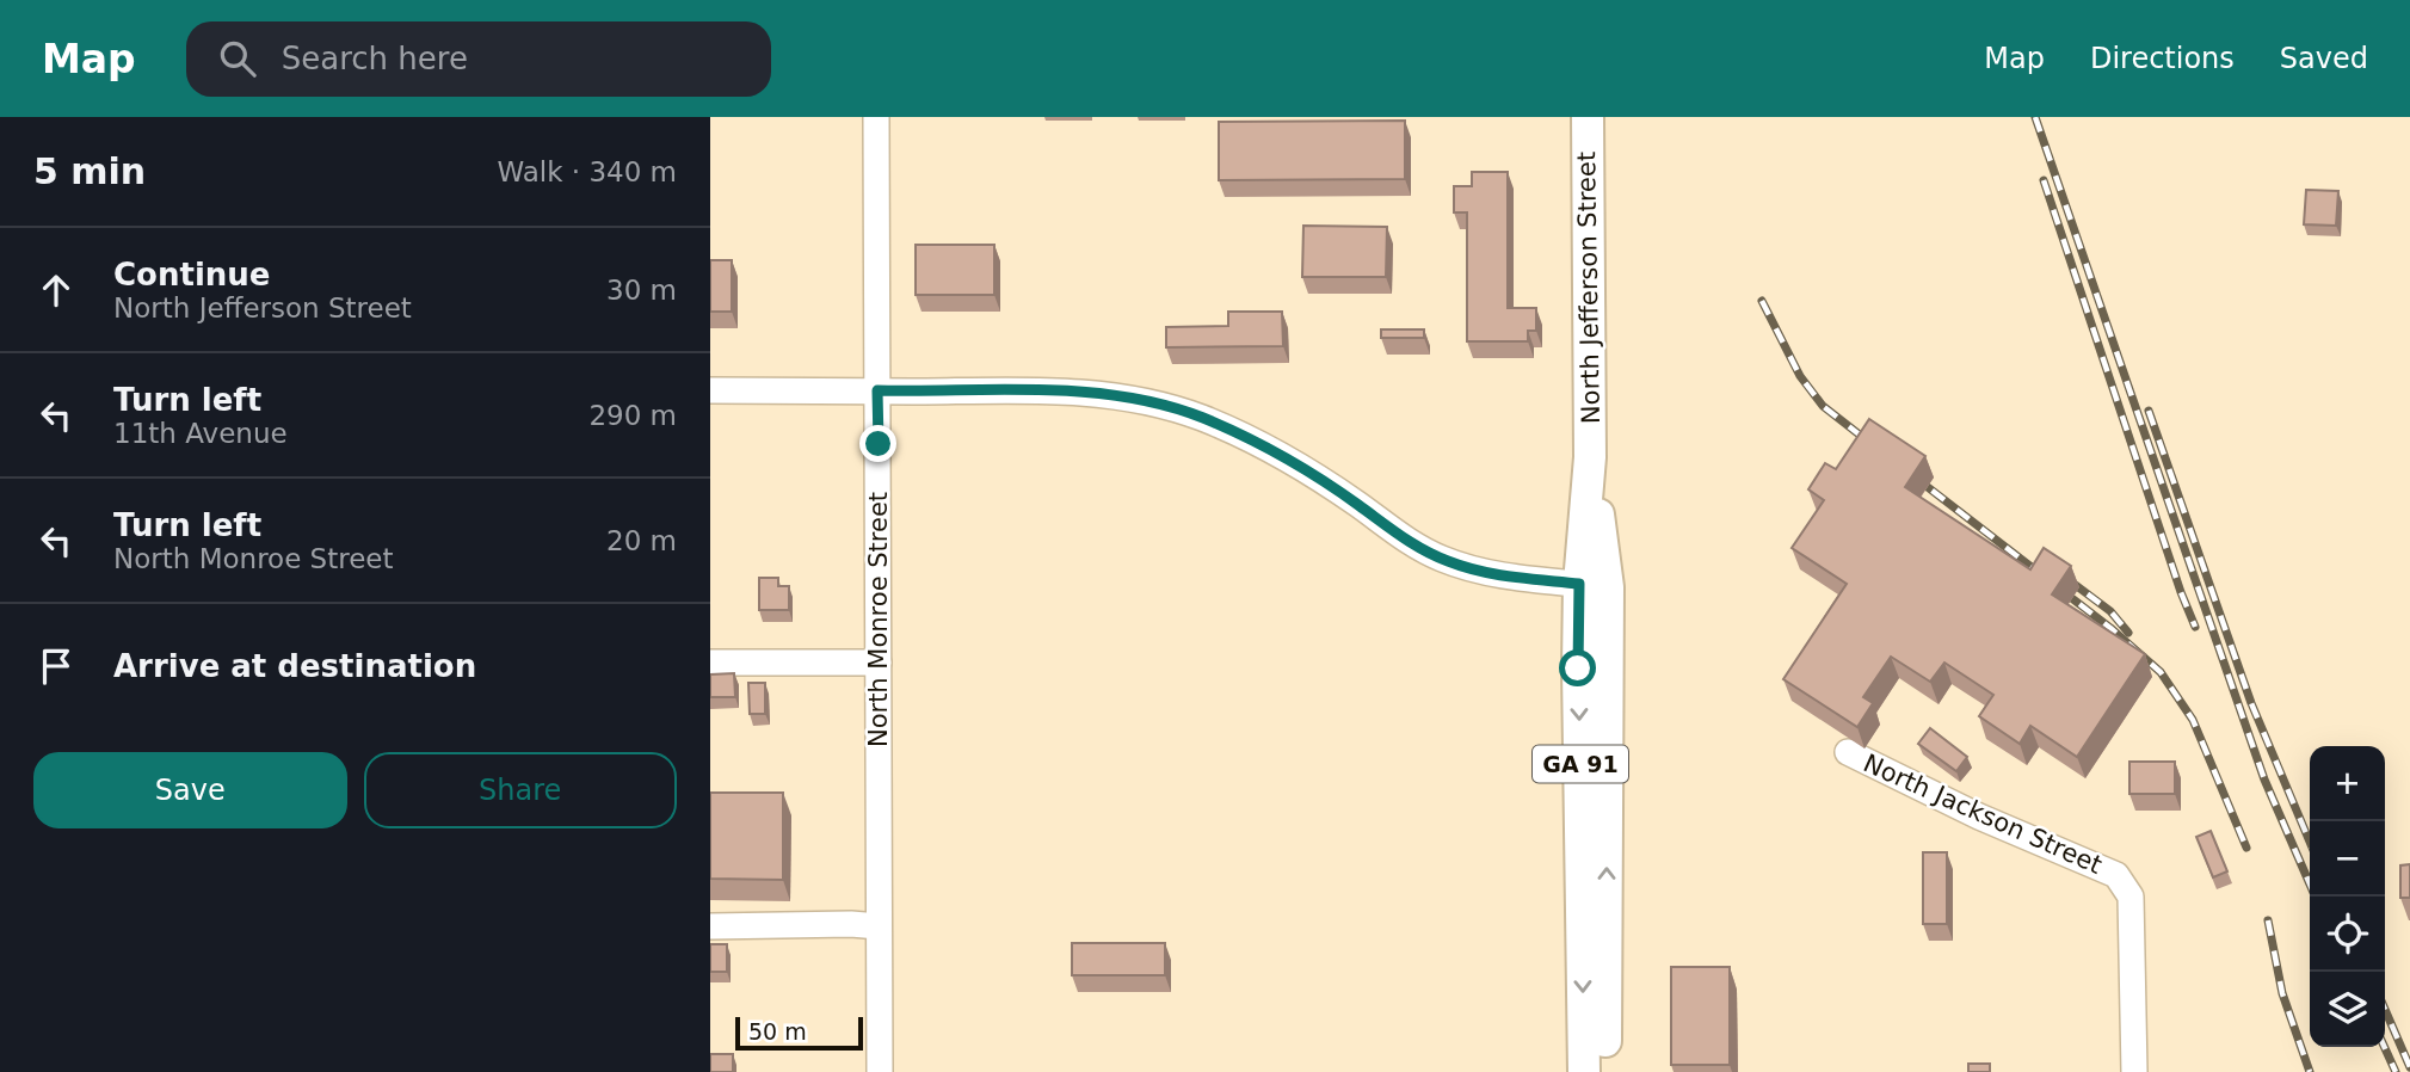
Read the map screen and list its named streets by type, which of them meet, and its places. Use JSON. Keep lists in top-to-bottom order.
{
  "streets": {
    "main road": ["North Jefferson Street", "GA 91"],
    "street": ["North Monroe Street", "North Jackson Street"]
  },
  "scale_bar": "50 m",
  "page": {
    "header": "Map",
    "search": "Search here",
    "nav": ["Map", "Directions", "Saved"],
    "heading": ["5 min", "Walk · 340 m"],
    "list": [
      ["Continue", "North Jefferson Street", "30 m"],
      ["Turn left", "11th Avenue", "290 m"],
      ["Turn left", "North Monroe Street", "20 m"],
      "Arrive at destination"
    ],
    "buttons": ["Save", "Share"],
    "map_buttons": ["+", "−"],
    "scale": "50 m"
  }
}
